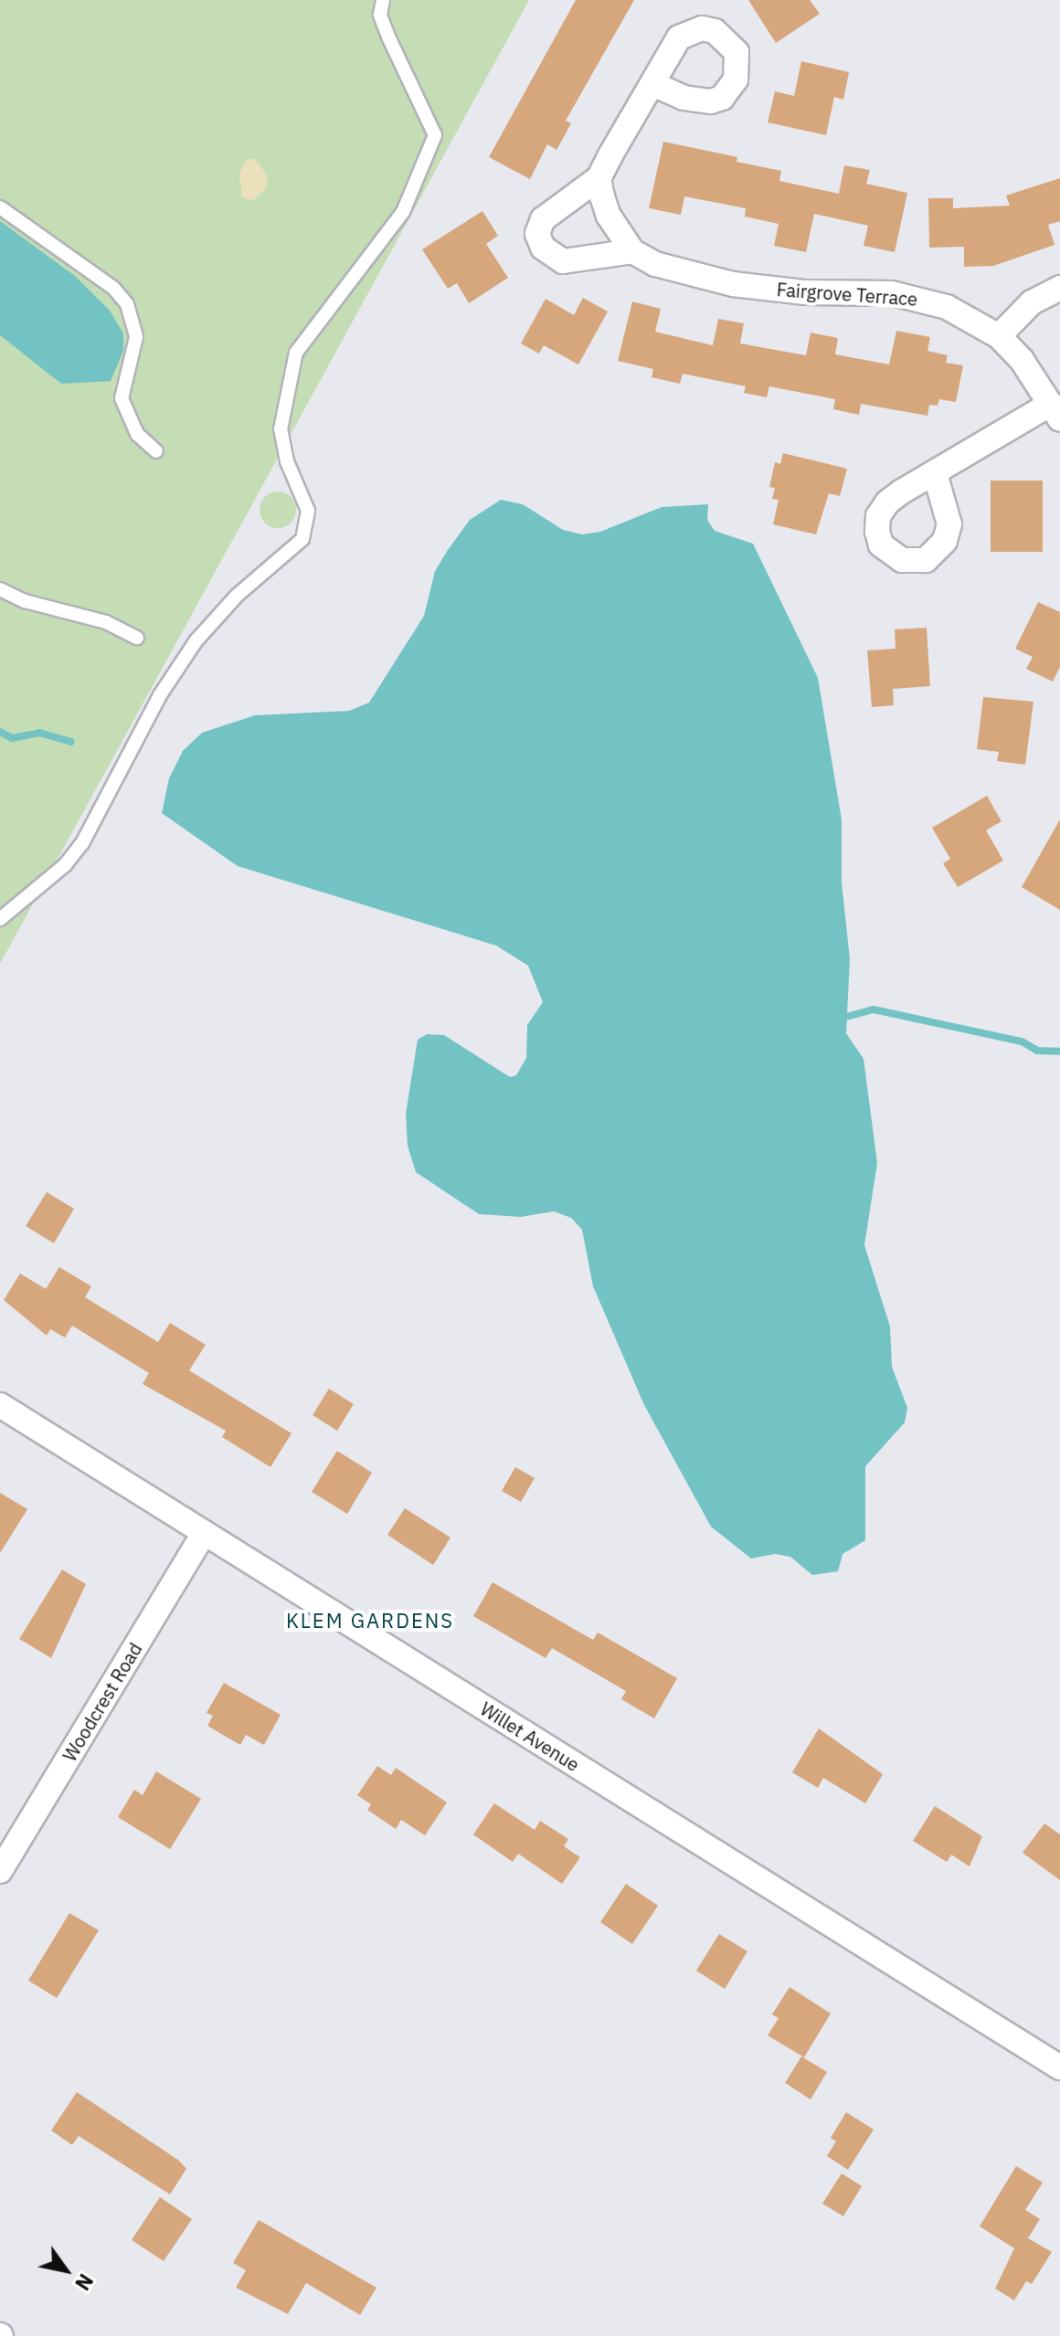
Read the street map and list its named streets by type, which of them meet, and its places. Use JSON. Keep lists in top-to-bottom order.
{
  "streets": {
    "street": ["Fairgrove Terrace", "Woodcrest Road", "Willet Avenue"]
  },
  "crossings": [
    ["Woodcrest Road", "Willet Avenue"]
  ],
  "districts": ["KLEM GARDENS"],
  "north": "bottom right"
}
